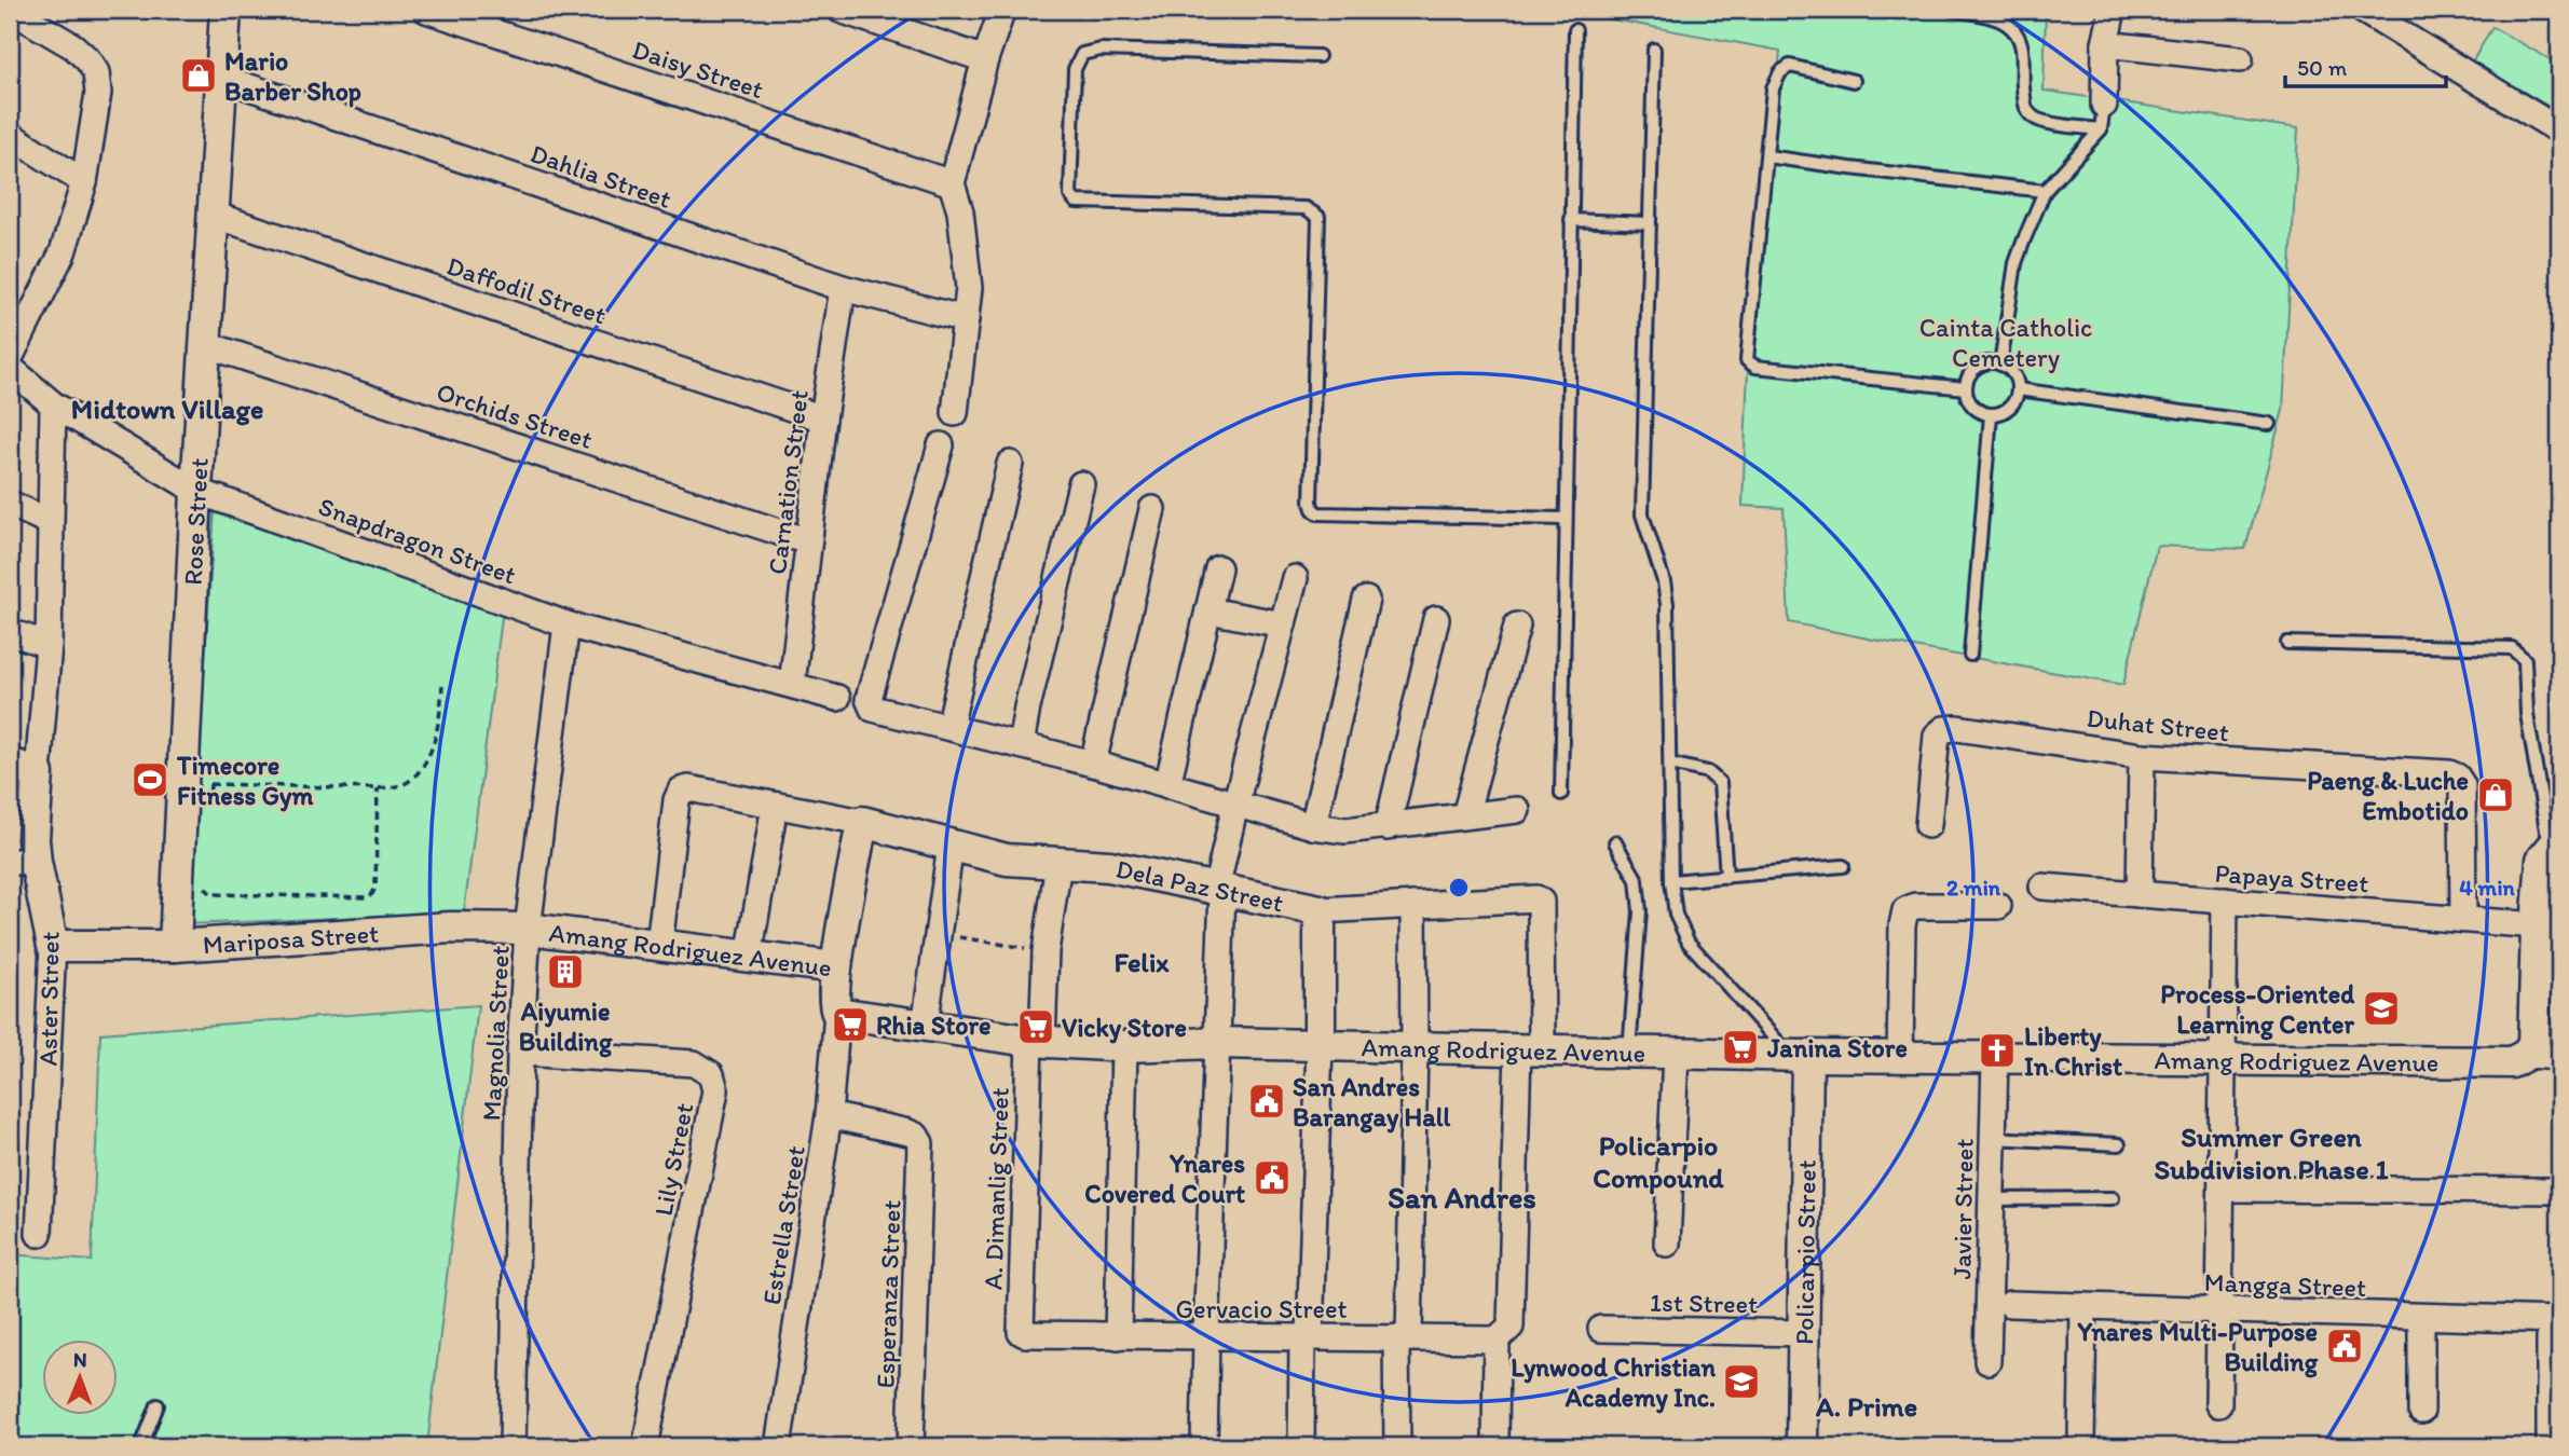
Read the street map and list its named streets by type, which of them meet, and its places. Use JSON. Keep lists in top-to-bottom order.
{
  "streets": {
    "street": [
      "Daisy Street",
      "Dahlia Street",
      "Daffodil Street",
      "Orchids Street",
      "Carnation Street",
      "Rose Street",
      "Snapdragon Street",
      "Duhat Street",
      "Papaya Street",
      "Dela Paz Street",
      "Mariposa Street",
      "Amang Rodriguez Avenue",
      "Aster Street",
      "Magnolia Street",
      "Lily Street",
      "A. Dimanlig Street",
      "Javier Street",
      "Estrella Street",
      "Policarpio Street",
      "Mangga Street",
      "Esperanza Street",
      "1st Street",
      "Gervacio Street"
    ]
  },
  "crossings": [
    ["Dahlia Street", "Carnation Street"],
    ["Dahlia Street", "Rose Street"],
    ["Daffodil Street", "Carnation Street"],
    ["Daffodil Street", "Rose Street"],
    ["Orchids Street", "Carnation Street"],
    ["Orchids Street", "Rose Street"],
    ["Carnation Street", "Snapdragon Street"],
    ["Rose Street", "Snapdragon Street"],
    ["Rose Street", "Mariposa Street"],
    ["Snapdragon Street", "Aster Street"],
    ["Snapdragon Street", "Magnolia Street"],
    ["Duhat Street", "Papaya Street"],
    ["Dela Paz Street", "Amang Rodriguez Avenue"],
    ["Dela Paz Street", "A. Dimanlig Street"],
    ["Mariposa Street", "Amang Rodriguez Avenue"],
    ["Mariposa Street", "Aster Street"],
    ["Mariposa Street", "Magnolia Street"],
    ["Amang Rodriguez Avenue", "Magnolia Street"],
    ["Amang Rodriguez Avenue", "A. Dimanlig Street"],
    ["Amang Rodriguez Avenue", "Javier Street"],
    ["Amang Rodriguez Avenue", "Estrella Street"],
    ["Amang Rodriguez Avenue", "Policarpio Street"],
    ["Magnolia Street", "Lily Street"],
    ["A. Dimanlig Street", "Gervacio Street"],
    ["Estrella Street", "Esperanza Street"],
    ["Policarpio Street", "1st Street"]
  ],
  "districts": [
    "Midtown Village",
    "Felix",
    "Summer Green Subdivision Phase 1",
    "Policarpio Compound",
    "San Andres",
    "A. Prime"
  ],
  "parks": ["Cainta Catholic Cemetery"],
  "places": {
    "shop": ["Mario Barber Shop", "Paeng & Luche Embotido"],
    "sports": ["Timecore Fitness Gym"],
    "building": ["Aiyumie Building"],
    "school or university": ["Process-Oriented Learning Center", "Lynwood Christian Academy Inc."],
    "supermarket": ["Rhia Store", "Vicky Store", "Janina Store"],
    "church": ["Liberty In Christ"],
    "public building": ["San Andres Barangay Hall", "Ynares Covered Court", "Ynares Multi-Purpose Building"]
  },
  "scale_bar": "50 m",
  "north": "top",
  "rings": ["2 min", "4 min"]
}
